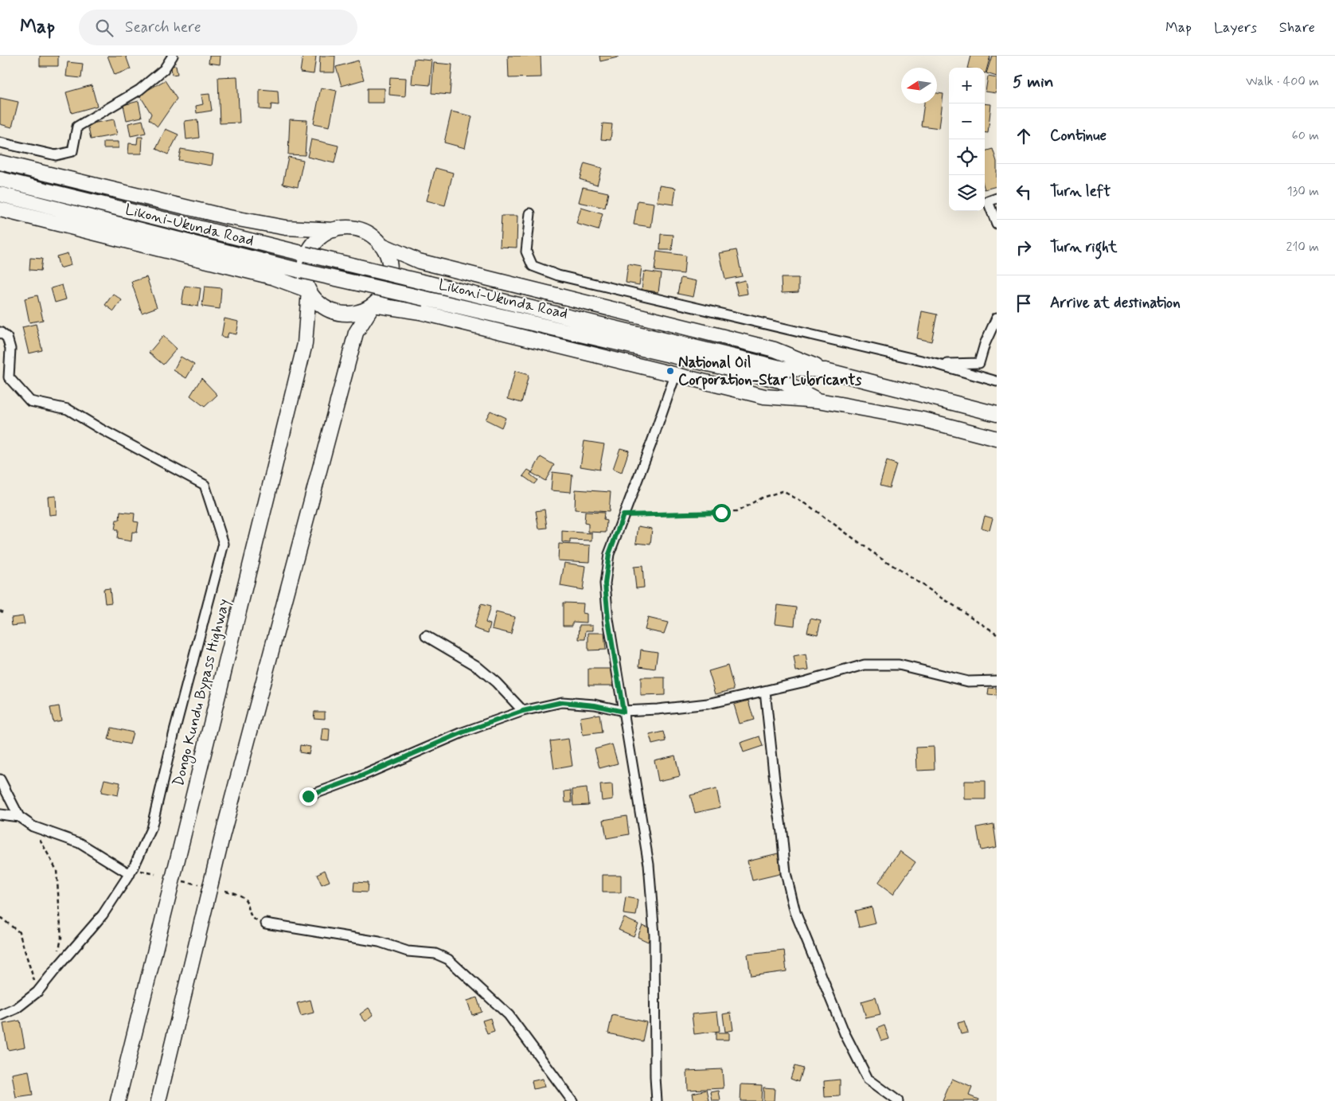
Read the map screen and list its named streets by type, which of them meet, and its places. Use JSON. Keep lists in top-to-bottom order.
{
  "streets": {
    "highway": ["Likoni-Ukunda Road", "Dongo Kundu Bypass Highway"]
  },
  "places": ["National Oil Corporation-Star Lubricants"],
  "north": "left",
  "page": {
    "header": "Map",
    "search": "Search here",
    "nav": ["Map", "Layers", "Share"],
    "heading": ["5 min", "Walk · 400 m"],
    "map_buttons": ["+", "−"],
    "list": [
      ["Continue", "60 m"],
      ["Turn left", "130 m"],
      ["Turn right", "210 m"],
      "Arrive at destination"
    ]
  }
}
